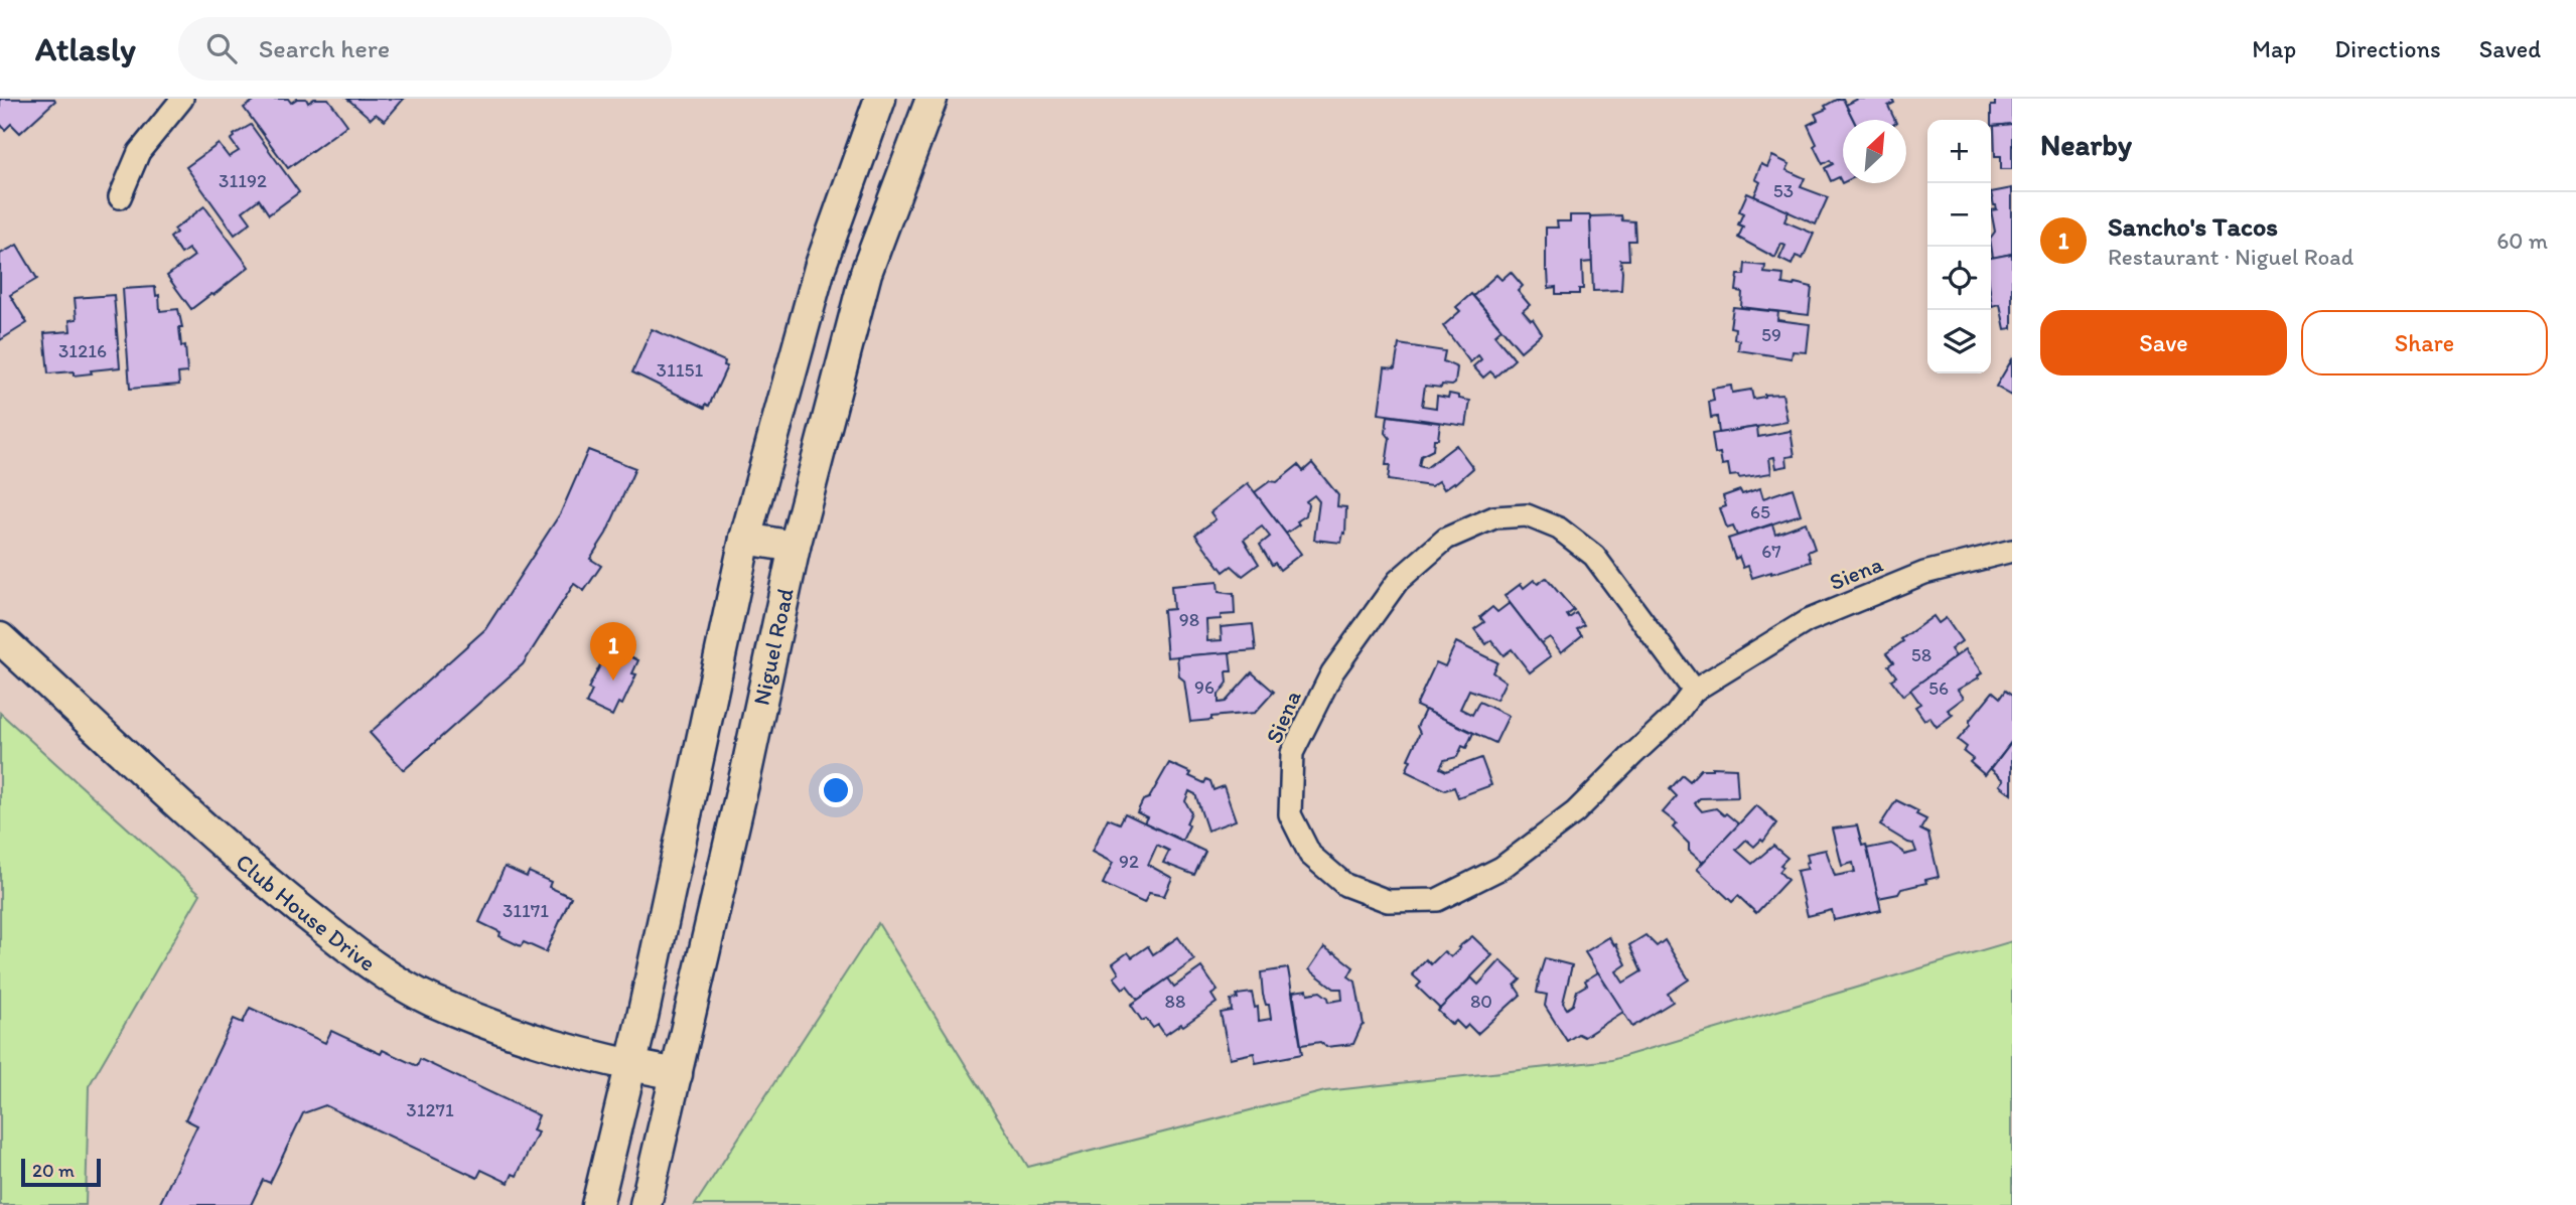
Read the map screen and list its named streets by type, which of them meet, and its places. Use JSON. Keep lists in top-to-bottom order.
{
  "streets": {
    "main road": ["Niguel Road", "Club House Drive"],
    "street": ["Siena"]
  },
  "crossings": [
    ["Niguel Road", "Club House Drive"]
  ],
  "house_numbers": [
    "31192",
    "53",
    "59",
    "31216",
    "31151",
    "65",
    "67",
    "98",
    "58",
    "96",
    "56",
    "92",
    "31171",
    "88",
    "80",
    "31271"
  ],
  "scale_bar": "20 m",
  "north": "top right",
  "page": {
    "header": "Atlasly",
    "search": "Search here",
    "nav": ["Map", "Directions", "Saved"],
    "heading": "Nearby",
    "map_buttons": ["+", "−"],
    "list": [
      {
        "mark": "1",
        "name": "Sancho's Tacos",
        "note": "Restaurant · Niguel Road",
        "value": "60 m"
      }
    ],
    "buttons": ["Save", "Share"],
    "pins": "1",
    "scale": "20 m"
  }
}
